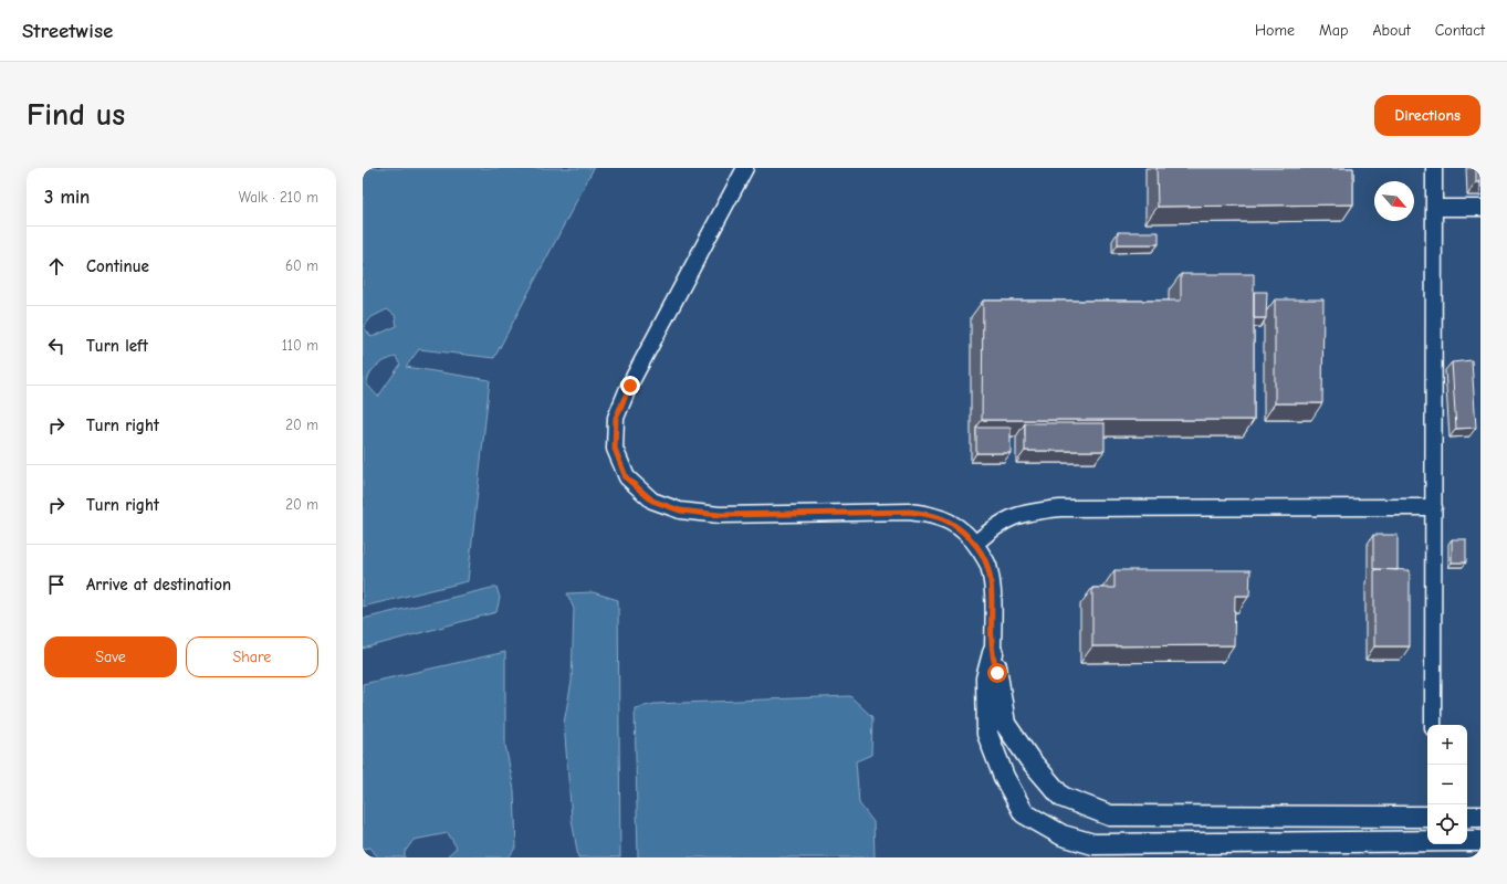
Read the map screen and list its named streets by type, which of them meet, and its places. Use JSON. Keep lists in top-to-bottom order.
{
  "north": "bottom right",
  "page": {
    "header": "Streetwise",
    "nav": [
      "Home",
      "Map",
      "About",
      "Contact"
    ],
    "buttons": [
      "Directions",
      ["Save", "Share"]
    ],
    "title": "Find us",
    "heading": ["3 min", "Walk · 210 m"],
    "list": [
      ["Continue", "60 m"],
      ["Turn left", "110 m"],
      ["Turn right", "20 m"],
      ["Turn right", "20 m"],
      "Arrive at destination"
    ],
    "map_buttons": ["+", "−"]
  }
}
